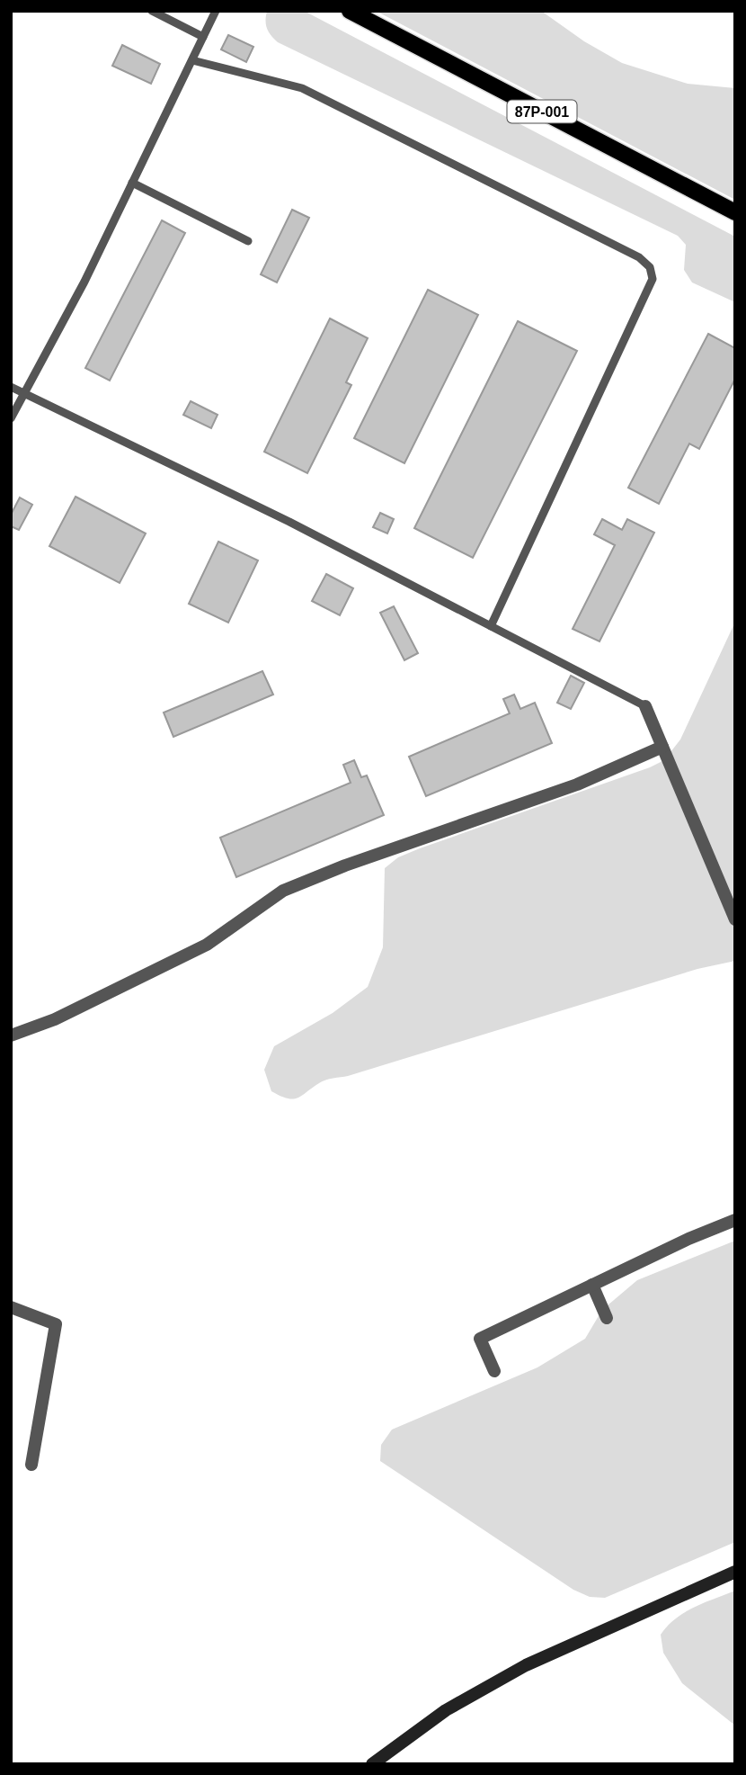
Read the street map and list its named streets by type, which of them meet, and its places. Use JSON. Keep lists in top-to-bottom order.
{
  "streets": {
    "main road": ["87Р-001"]
  }
}
